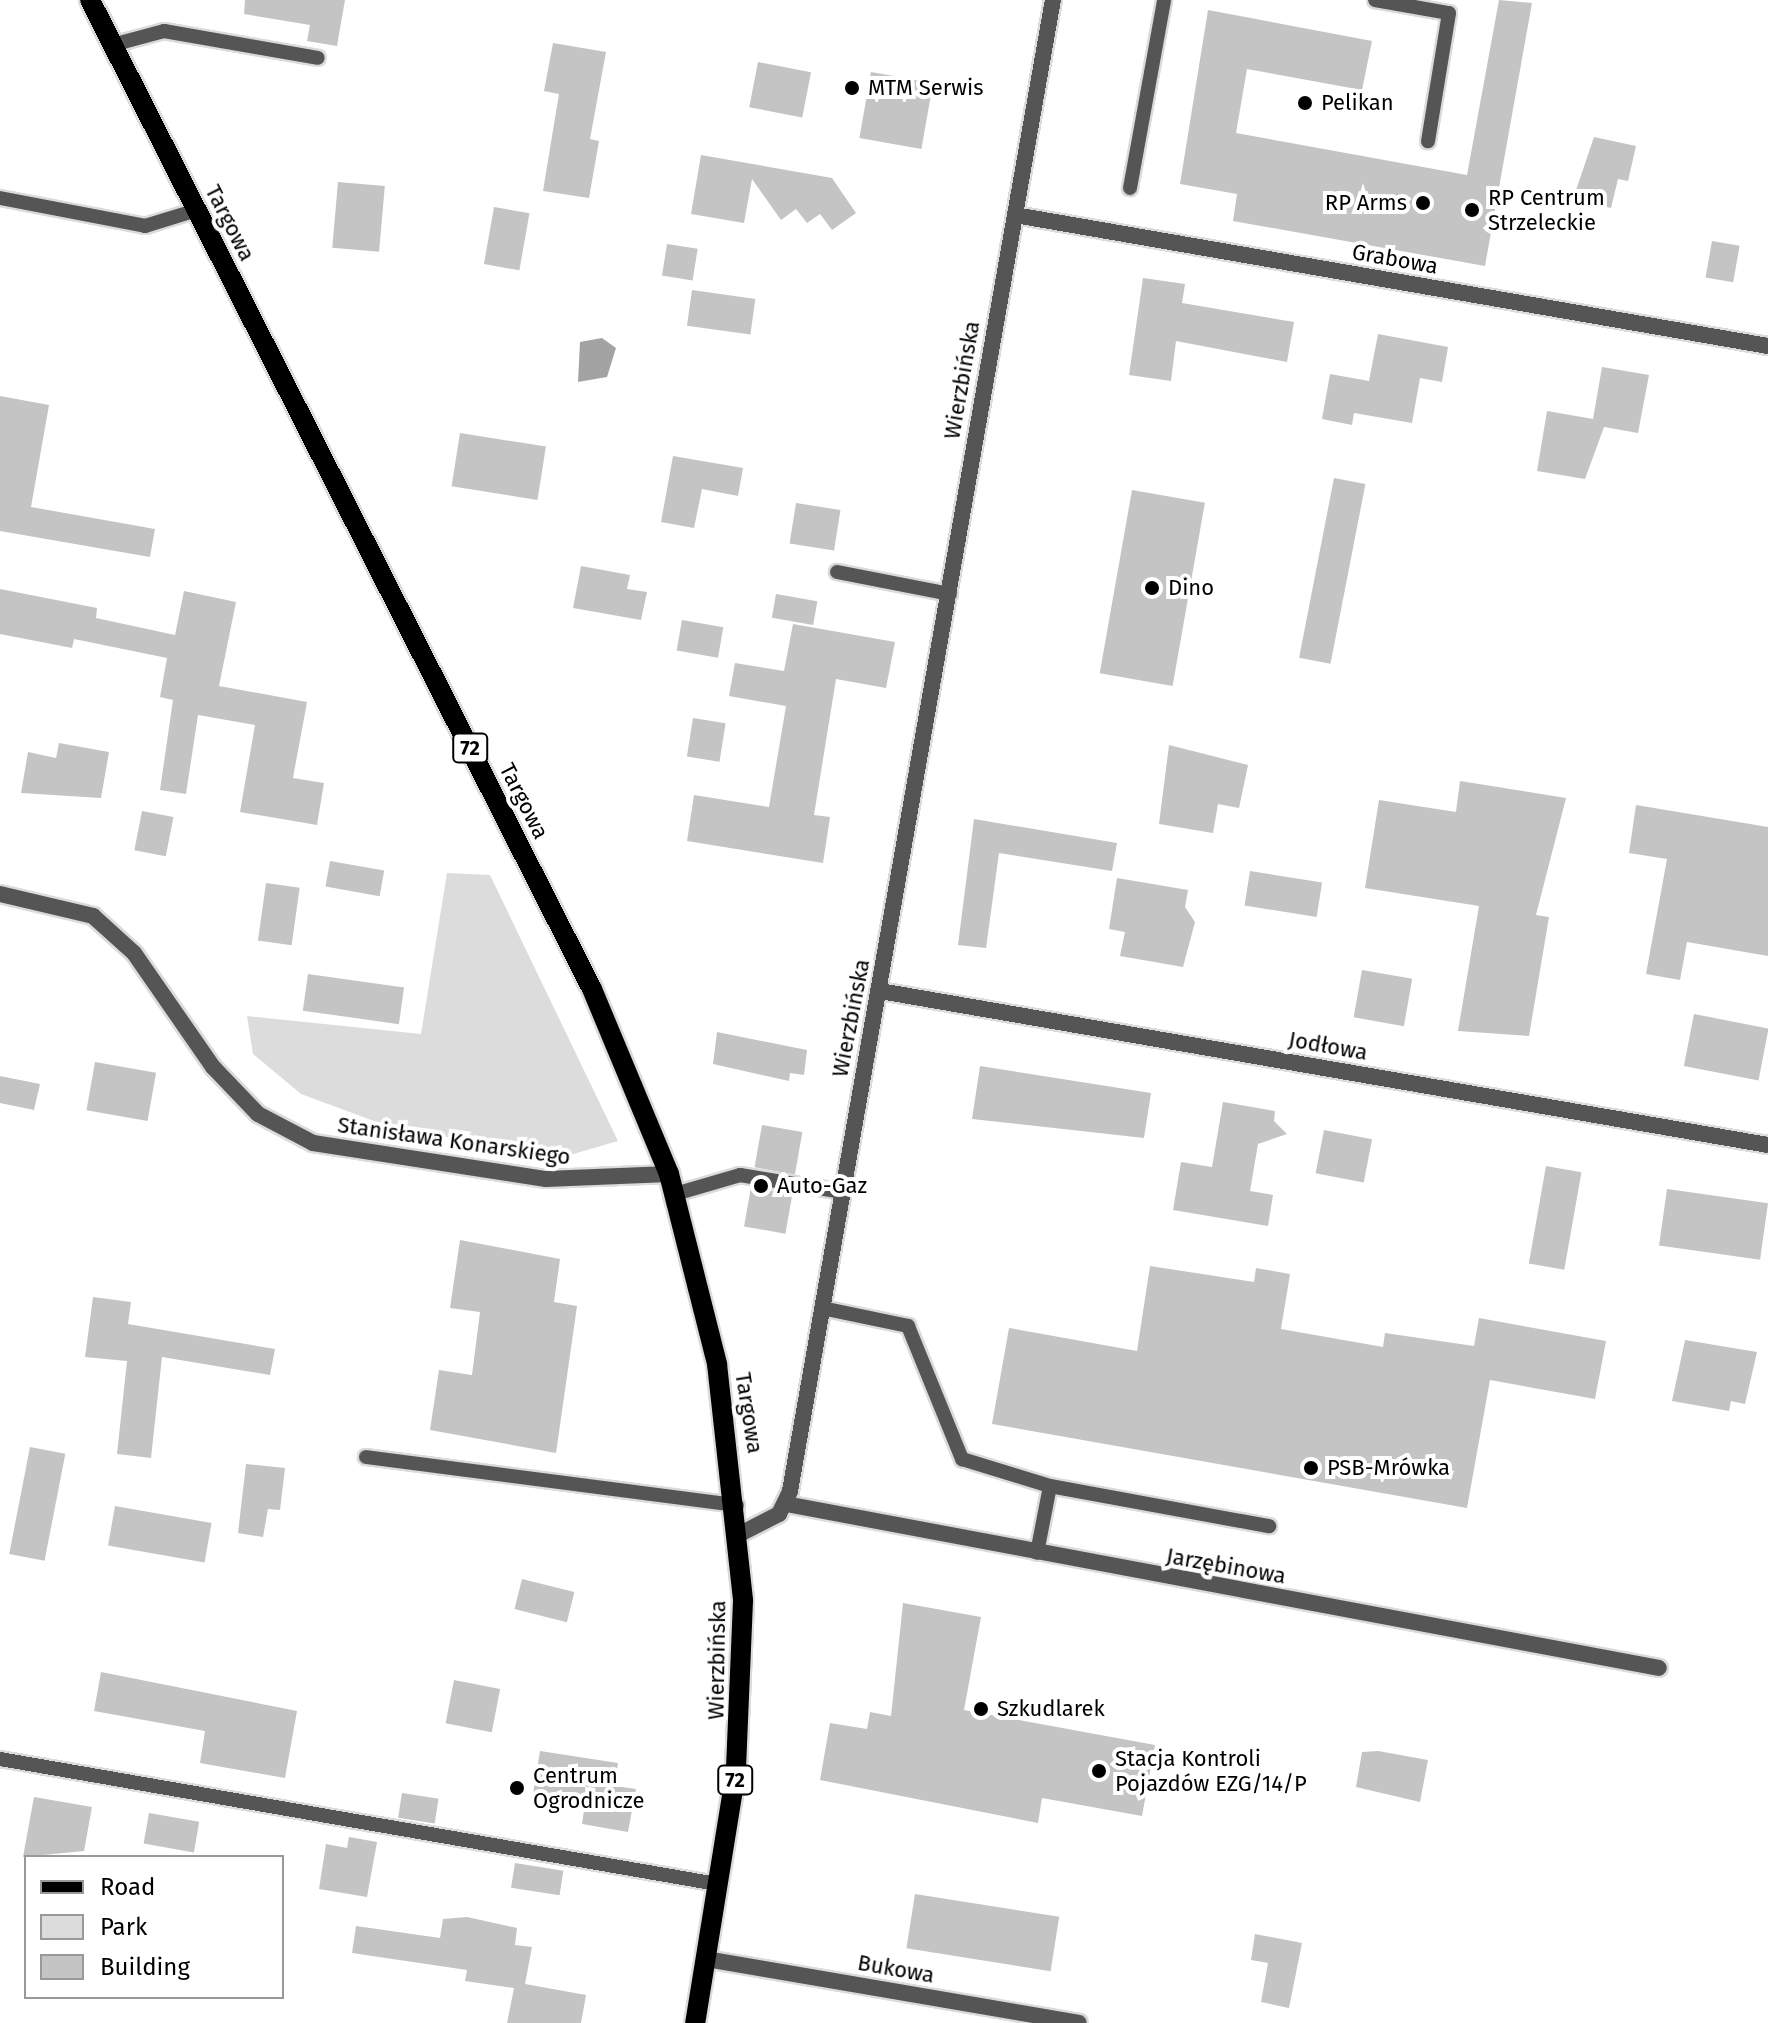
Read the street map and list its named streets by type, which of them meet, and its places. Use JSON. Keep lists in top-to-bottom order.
{
  "streets": {
    "main road": ["Targowa", "Wierzbińska", "72"],
    "street": [
      "Grabowa",
      "Jodłowa",
      "Stanisława Konarskiego",
      "Jarzębinowa",
      "Bukowa"
    ]
  },
  "crossings": [
    ["Targowa", "Wierzbińska"],
    ["Targowa", "Stanisława Konarskiego"],
    ["Grabowa", "Wierzbińska"],
    ["Wierzbińska", "Jodłowa"],
    ["Wierzbińska", "Jarzębinowa"],
    ["Wierzbińska", "Bukowa"]
  ],
  "places": [
    "MTM Serwis",
    "Pelikan",
    "RP Arms",
    "RP Centrum Strzeleckie",
    "Dino",
    "Auto-Gaz",
    "PSB-Mrówka",
    "Szkudlarek",
    "Stacja Kontroli Pojazdów EZG/14/P",
    "Centrum Ogrodnicze"
  ],
  "legend": ["Road", "Park", "Building"]
}
